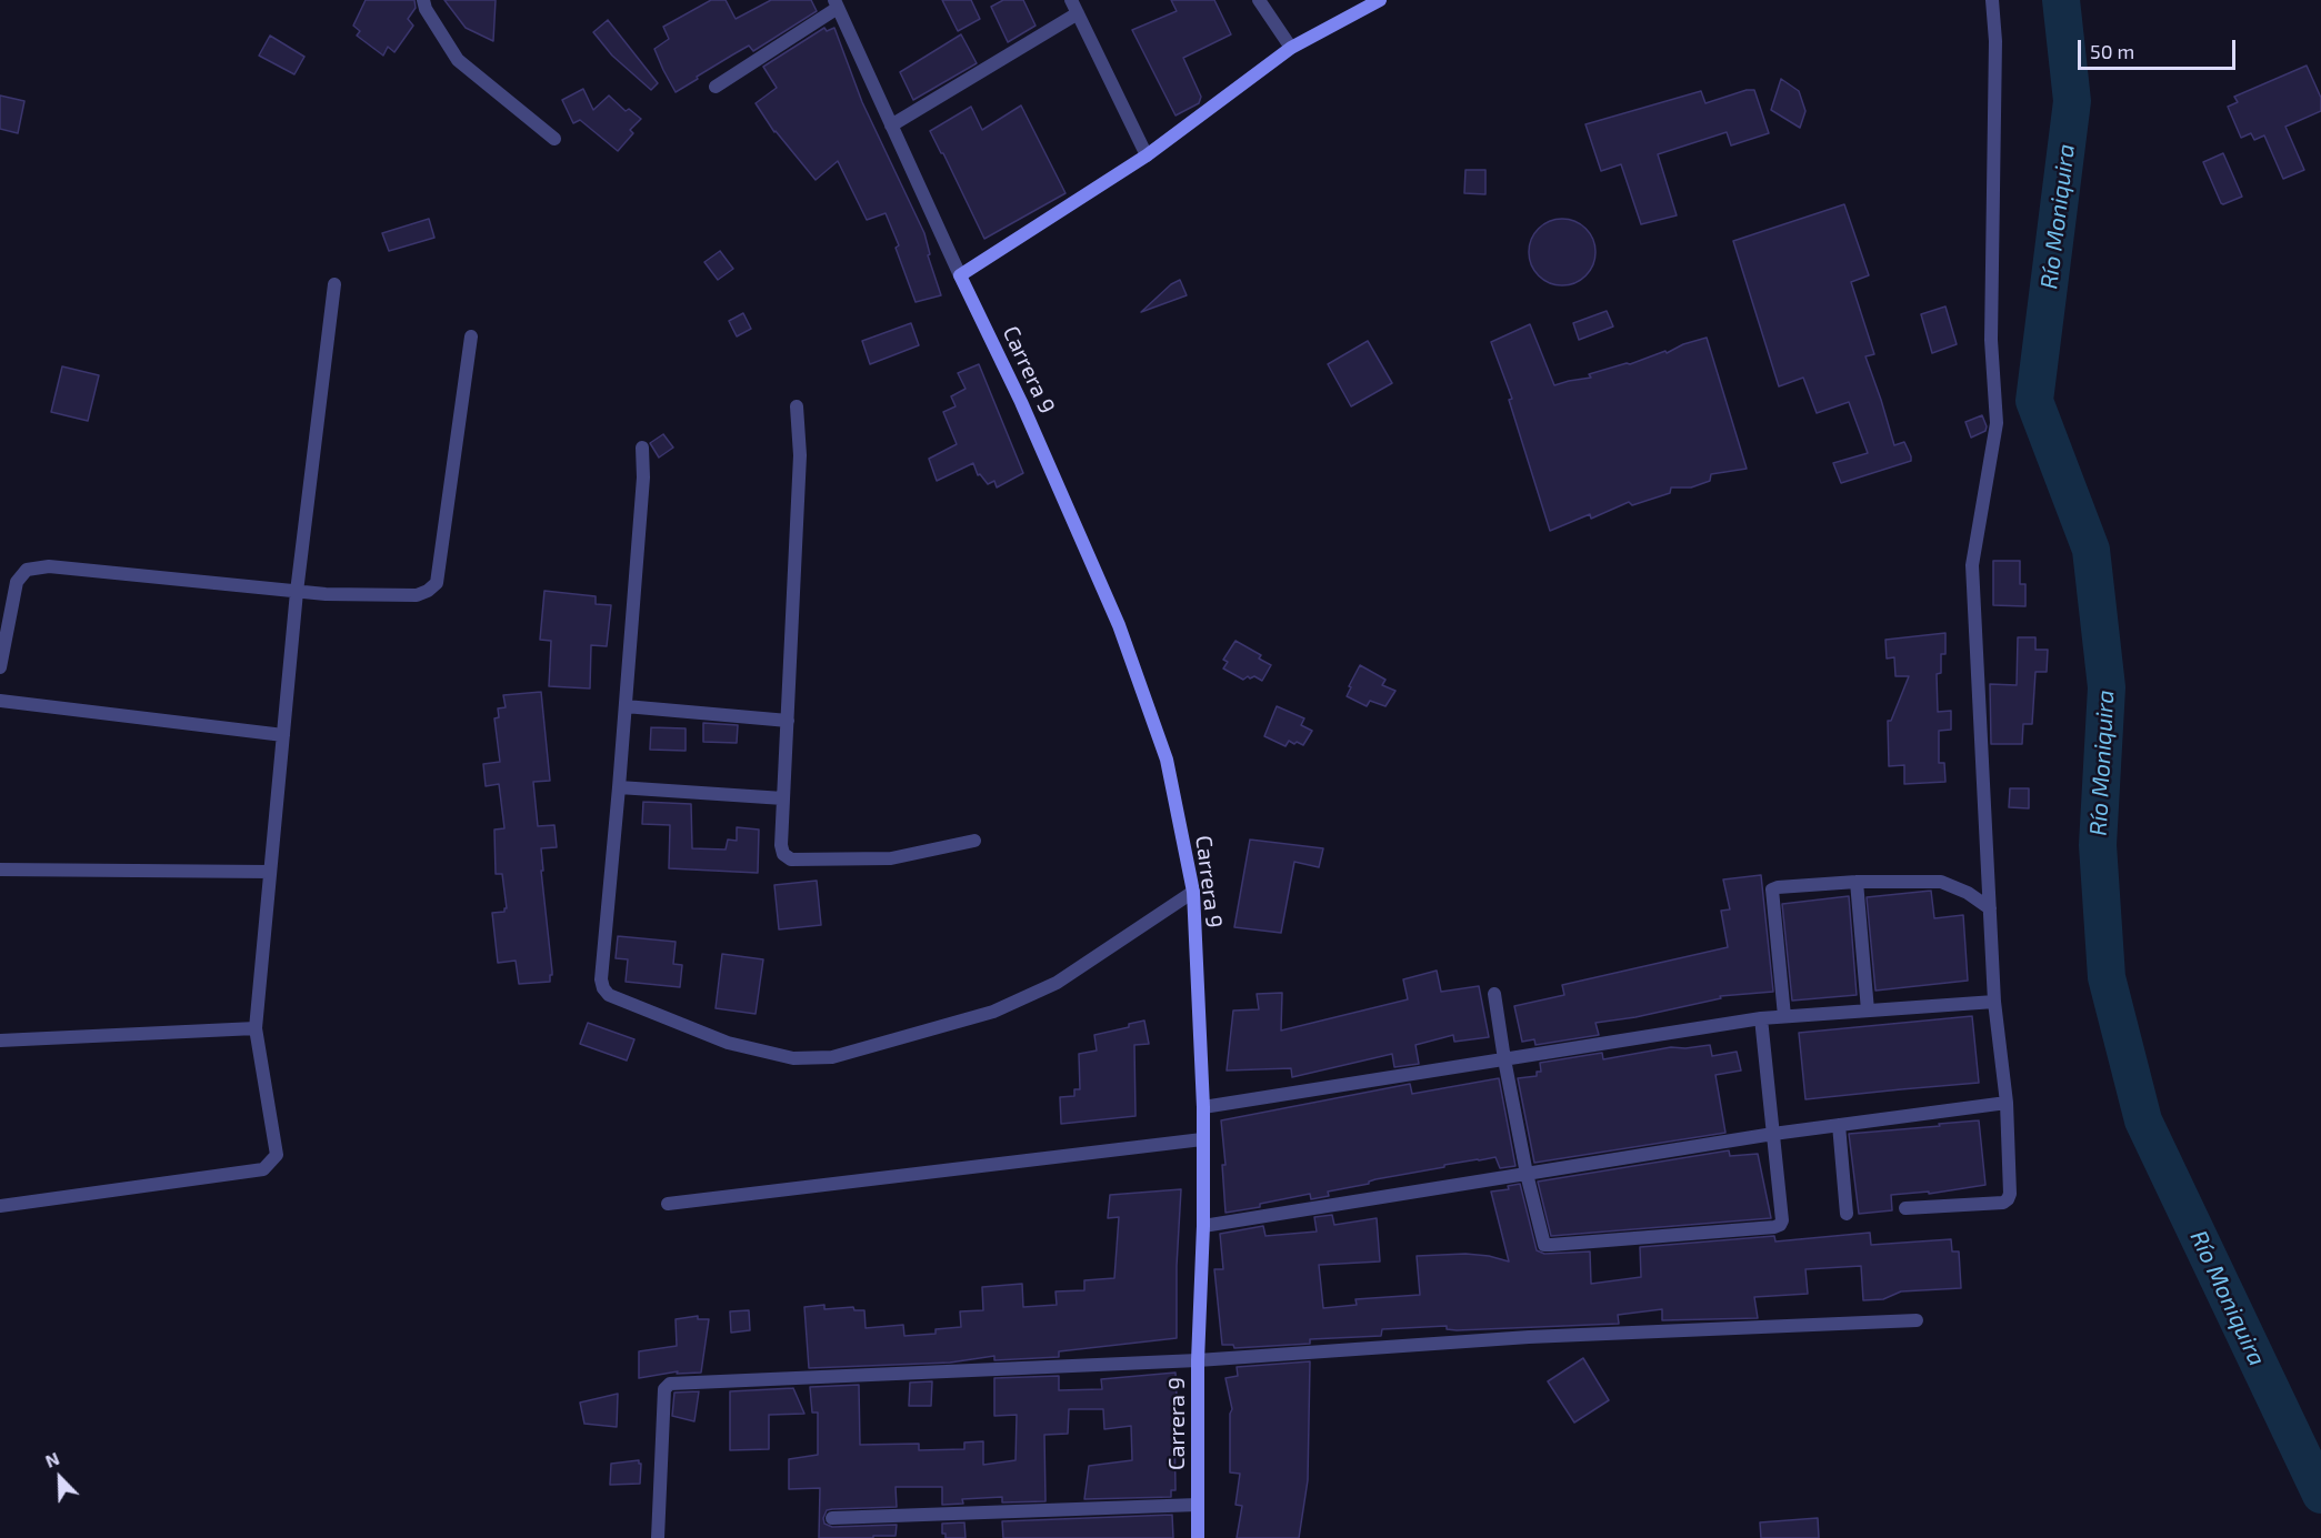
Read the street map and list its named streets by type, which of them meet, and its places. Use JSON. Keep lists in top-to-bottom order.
{
  "streets": {
    "main road": ["Carrera 9"]
  },
  "water": ["Río Moniquira"],
  "scale_bar": "50 m",
  "north": "top left"
}
